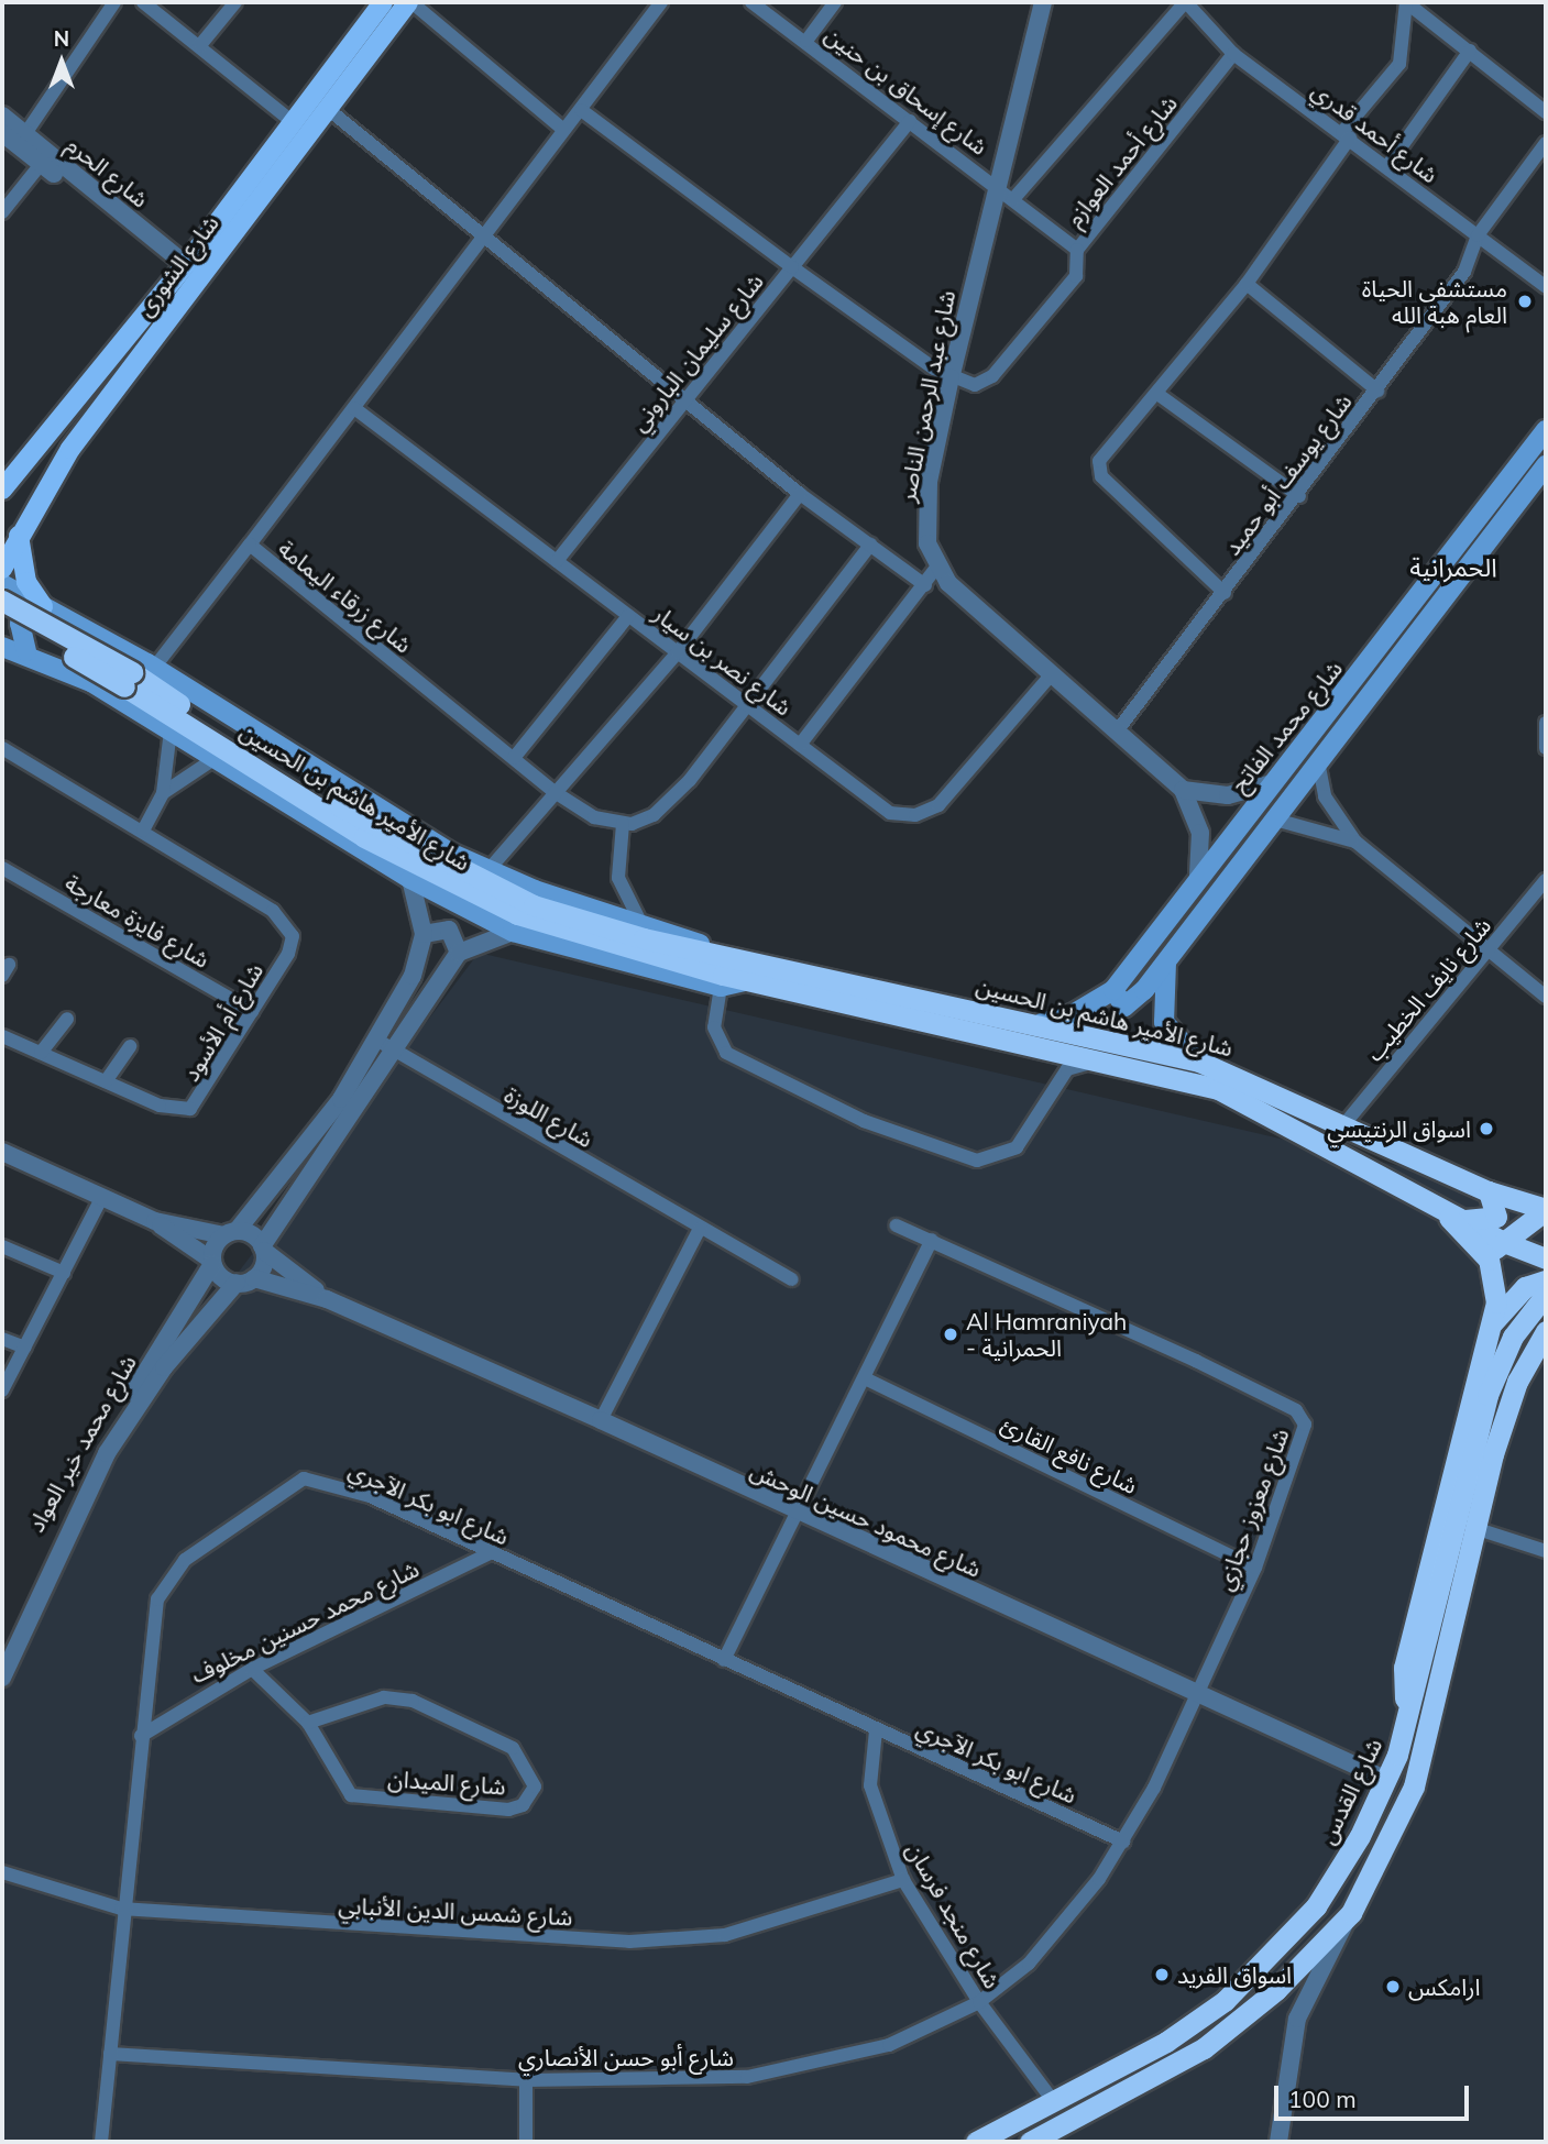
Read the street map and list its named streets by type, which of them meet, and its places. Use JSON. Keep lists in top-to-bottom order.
{
  "streets": {
    "highway": ["شارع الأمير هاشم بن الحسين", "شارع القدس"],
    "main road": ["شارع الشورى", "شارع محمد الفاتح"],
    "street": [
      "شارع إسحاق بن حنين",
      "شارع أحمد قدري",
      "شارع أحمد العوازم",
      "شارع الحرم",
      "شارع سليمان الباروني",
      "شارع عبد الرحمن الناصر",
      "شارع يوسف أبو حميد",
      "شارع زرقاء اليمامة",
      "شارع نصر بن سيار",
      "شارع فايزة معارجة",
      "شارع نايف الخطيب",
      "شارع أم الأسود",
      "شارع اللوزة",
      "شارع محمد خير العواد",
      "شارع نافع القارئ",
      "شارع ابو بكر الآجري",
      "شارع معزوز حجازي",
      "شارع محمود حسين الوحش",
      "شارع محمد حسنين مخلوف",
      "شارع الميدان",
      "شارع شمس الدين الأنبابي",
      "شارع منجد فرسان",
      "شارع أبو حسن الأنصاري"
    ]
  },
  "crossings": [
    ["شارع إسحاق بن حنين", "شارع أحمد العوازم"],
    ["شارع إسحاق بن حنين", "شارع عبد الرحمن الناصر"],
    ["شارع أحمد قدري", "شارع أحمد العوازم"],
    ["شارع أحمد قدري", "شارع يوسف أبو حميد"],
    ["شارع أحمد العوازم", "شارع عبد الرحمن الناصر"],
    ["شارع الحرم", "شارع الشورى"],
    ["شارع سليمان الباروني", "شارع زرقاء اليمامة"],
    ["شارع سليمان الباروني", "شارع نصر بن سيار"],
    ["شارع زرقاء اليمامة", "شارع نصر بن سيار"],
    ["شارع محمد الفاتح", "شارع الأمير هاشم بن الحسين"],
    ["شارع الأمير هاشم بن الحسين", "شارع نايف الخطيب"],
    ["شارع فايزة معارجة", "شارع أم الأسود"],
    ["شارع محمد خير العواد", "شارع محمود حسين الوحش"],
    ["شارع نافع القارئ", "شارع معزوز حجازي"],
    ["شارع ابو بكر الآجري", "شارع محمد حسنين مخلوف"],
    ["شارع ابو بكر الآجري", "شارع شمس الدين الأنبابي"],
    ["شارع ابو بكر الآجري", "شارع منجد فرسان"],
    ["شارع ابو بكر الآجري", "شارع أبو حسن الأنصاري"],
    ["شارع معزوز حجازي", "شارع محمود حسين الوحش"],
    ["شارع معزوز حجازي", "شارع أبو حسن الأنصاري"],
    ["شارع محمود حسين الوحش", "شارع القدس"],
    ["شارع محمود حسين الوحش", "شارع أبو حسن الأنصاري"],
    ["شارع محمد حسنين مخلوف", "شارع الميدان"],
    ["شارع القدس", "شارع منجد فرسان"],
    ["شارع شمس الدين الأنبابي", "شارع منجد فرسان"],
    ["شارع منجد فرسان", "شارع أبو حسن الأنصاري"]
  ],
  "districts": ["الحمرانية"],
  "places": [
    "مستشفى الحياة العام هبة الله",
    "اسواق الرنتيسي",
    "Al Hamraniyah - الحمرانية",
    "اسواق الفريد",
    "ارامكس"
  ],
  "scale_bar": "100 m",
  "north": "top"
}
